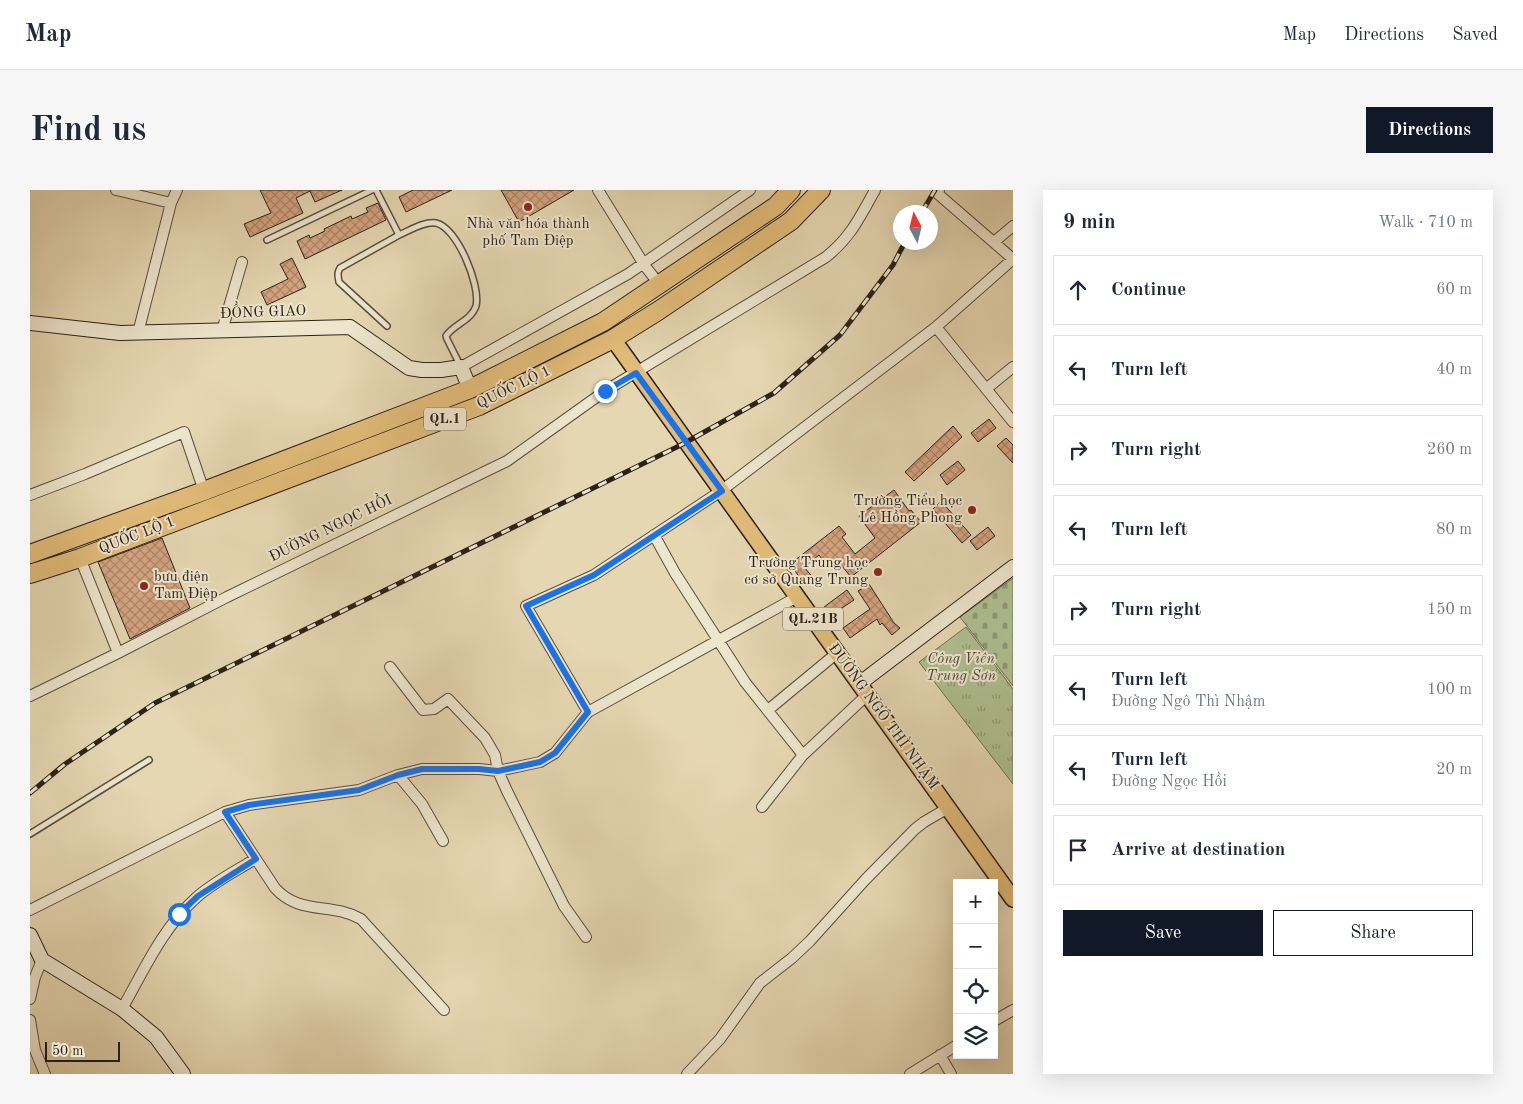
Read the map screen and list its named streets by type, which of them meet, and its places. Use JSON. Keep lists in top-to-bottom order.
{
  "streets": {
    "highway": ["QUỐC LỘ 1", "QL.1"],
    "main road": ["ĐỒNG GIAO", "QL.21B", "ĐƯỜNG NGÔ THÌ NHẬM"],
    "street": ["ĐƯỜNG NGỌC HỒI"]
  },
  "crossings": [
    ["QUỐC LỘ 1", "ĐƯỜNG NGÔ THÌ NHẬM"],
    ["ĐƯỜNG NGỌC HỒI", "ĐƯỜNG NGÔ THÌ NHẬM"]
  ],
  "parks": ["Công Viên Trung Sơn"],
  "places": [
    "Nhà văn hóa thành phố Tam Điệp",
    "Trường Tiểu học Lê Hồng Phong",
    "Trường Trung học cơ sở Quang Trung",
    "bưu điện Tam Điệp"
  ],
  "scale_bar": "50 m",
  "north": "top",
  "page": {
    "header": "Map",
    "nav": ["Map", "Directions", "Saved"],
    "buttons": [
      "Directions",
      ["Save", "Share"]
    ],
    "title": "Find us",
    "heading": ["9 min", "Walk · 710 m"],
    "list": [
      ["Continue", "60 m"],
      ["Turn left", "40 m"],
      ["Turn right", "260 m"],
      ["Turn left", "80 m"],
      ["Turn right", "150 m"],
      ["Turn left", "Đường Ngô Thì Nhậm", "100 m"],
      ["Turn left", "Đường Ngọc Hồi", "20 m"],
      "Arrive at destination"
    ],
    "map_buttons": ["+", "−"],
    "scale": "50 m"
  }
}
